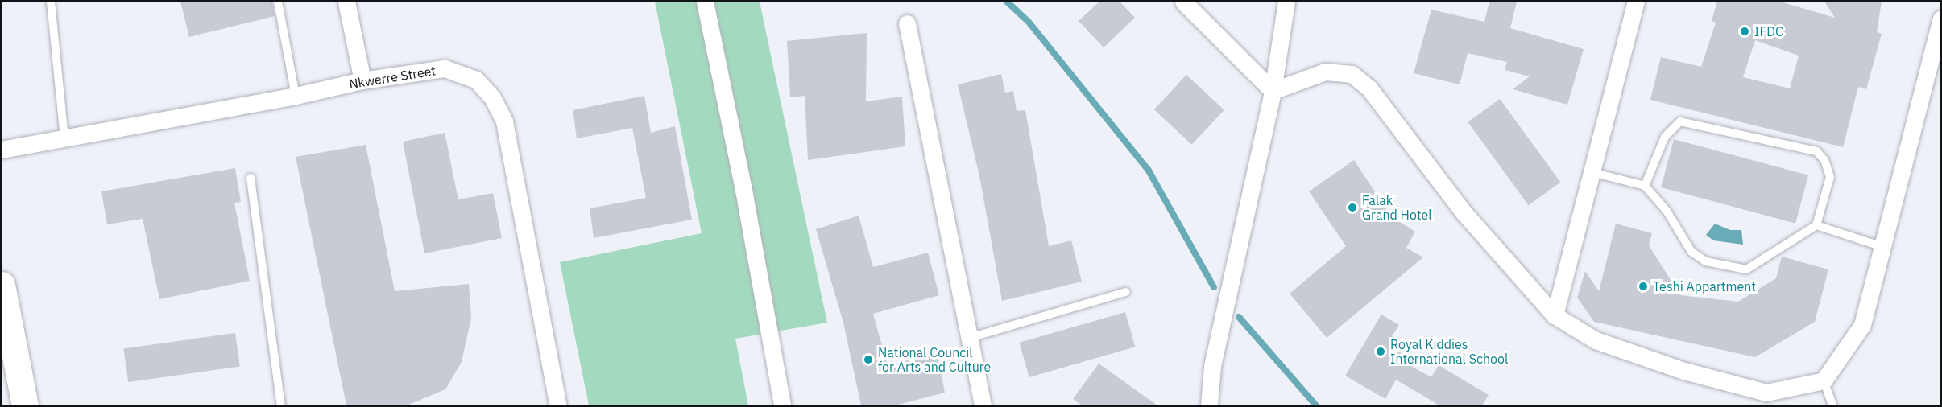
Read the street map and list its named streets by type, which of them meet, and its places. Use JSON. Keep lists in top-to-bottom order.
{
  "streets": {
    "street": ["Nkwerre Street"]
  },
  "places": [
    "IFDC",
    "Falak Grand Hotel",
    "Teshi Appartment",
    "Royal Kiddies International School",
    "National Council for Arts and Culture"
  ]
}
